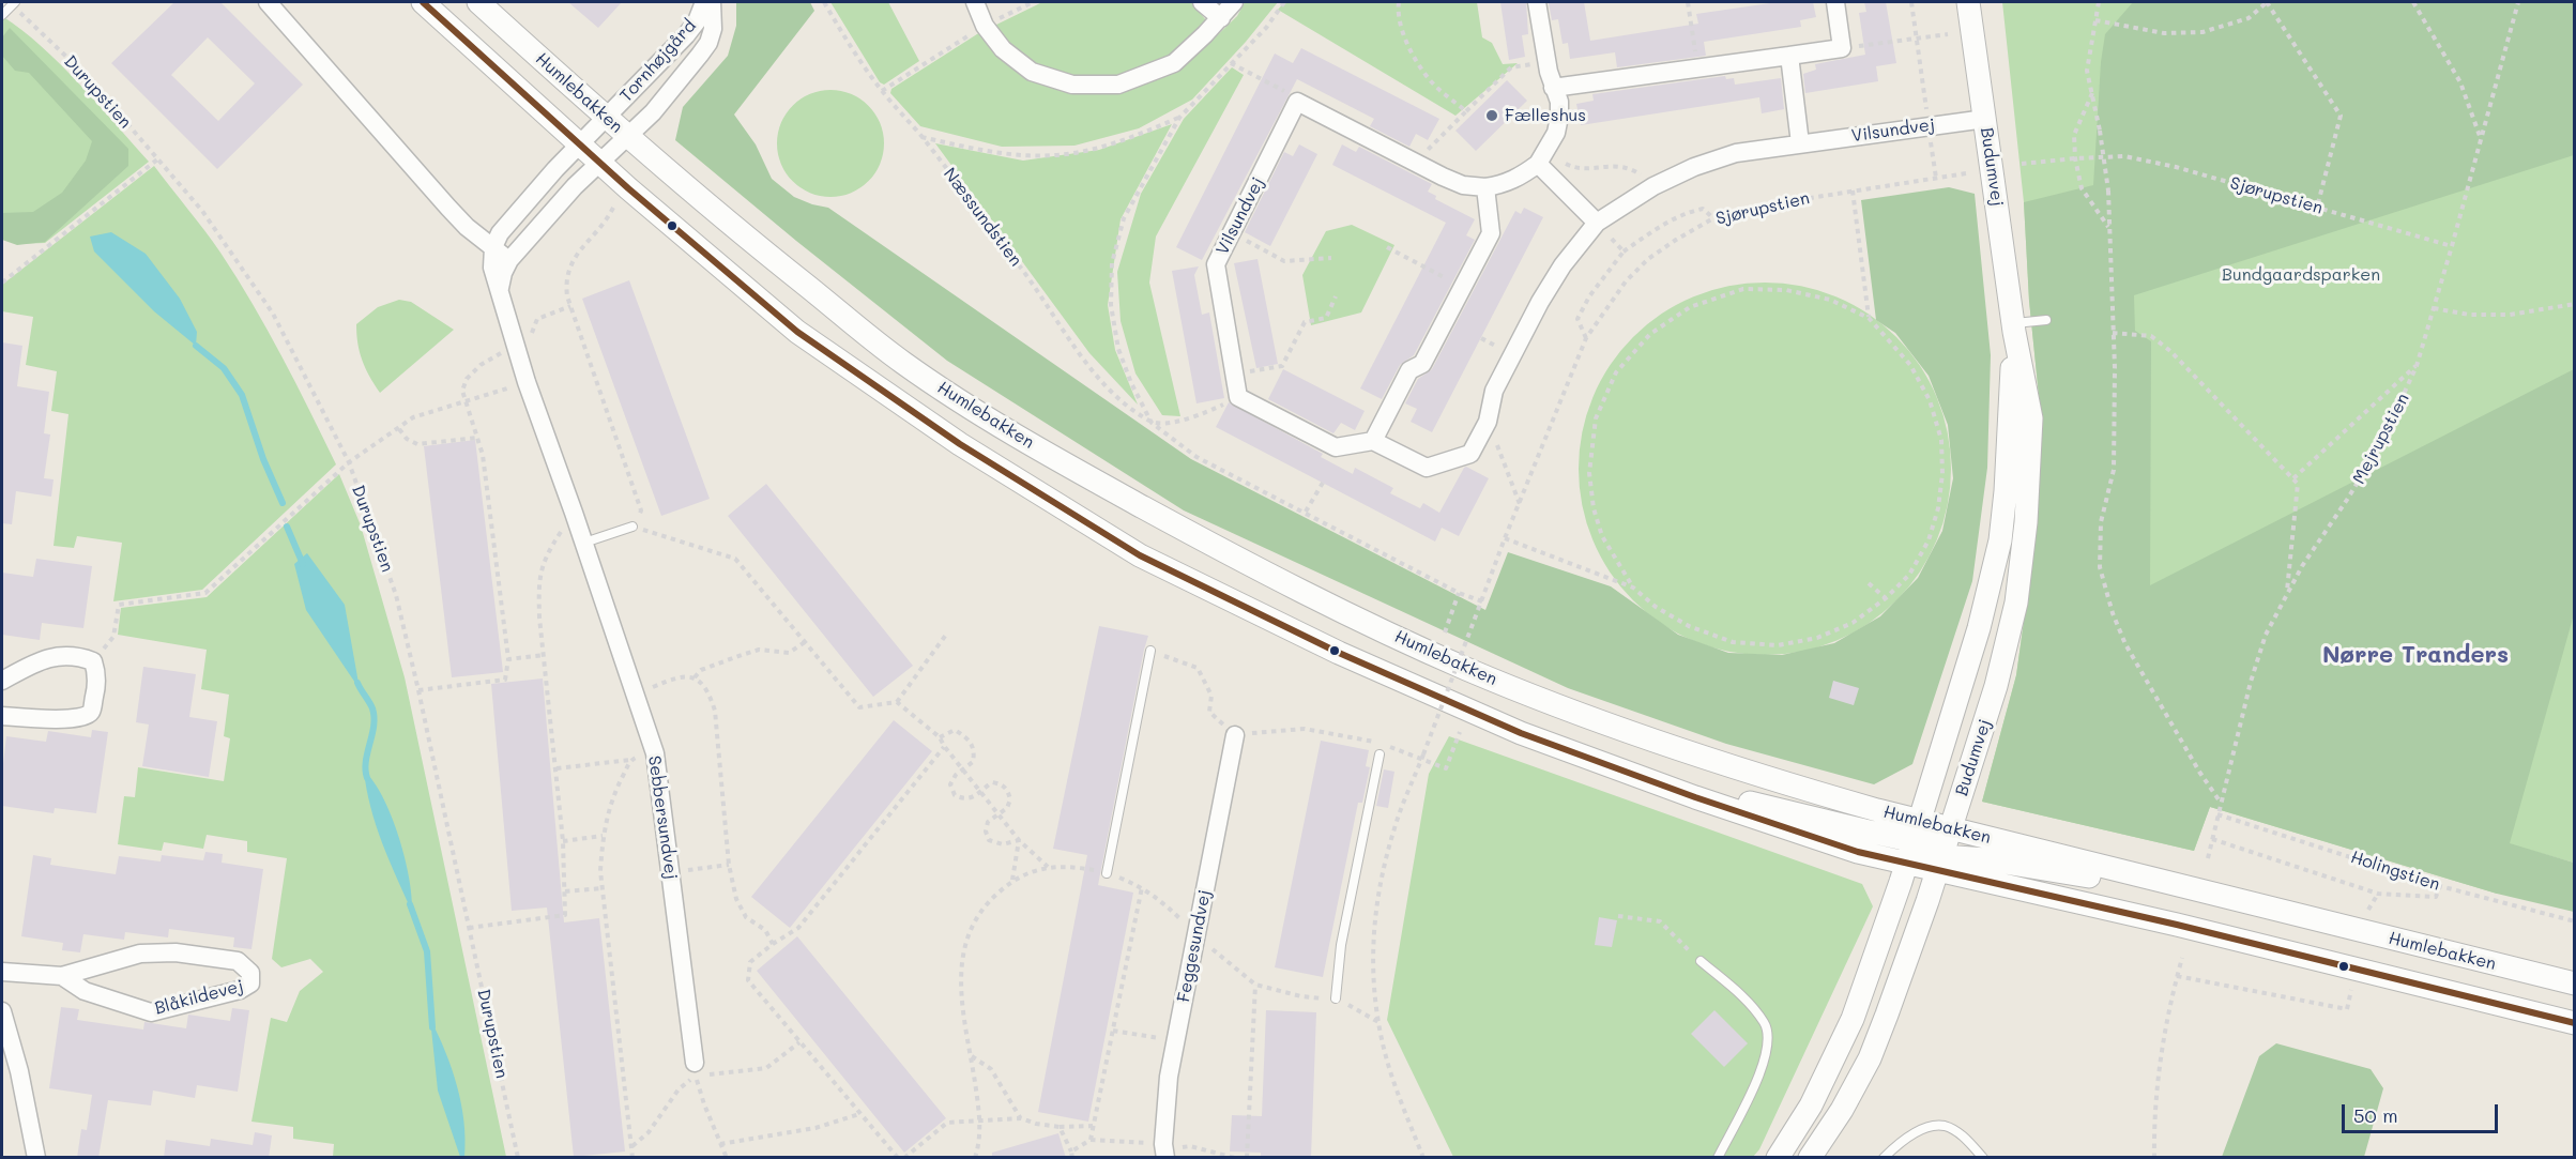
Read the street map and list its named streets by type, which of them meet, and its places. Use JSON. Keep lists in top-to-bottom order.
{
  "streets": {
    "street": [
      "Tornhøjgård",
      "Humlebakken",
      "Vilsundvej",
      "Budumvej",
      "Sebbersundvej",
      "Feggesundvej",
      "Blåkildevej"
    ],
    "path": [
      "Durupstien",
      "Sjørupstien",
      "Næssundstien",
      "Mejrupstien",
      "Holingstien"
    ]
  },
  "crossings": [
    ["Tornhøjgård", "Humlebakken"],
    ["Humlebakken", "Budumvej"],
    ["Vilsundvej", "Budumvej"],
    ["Vilsundvej", "Næssundstien"],
    ["Sjørupstien", "Mejrupstien"],
    ["Mejrupstien", "Holingstien"]
  ],
  "districts": ["Nørre Tranders"],
  "parks": ["Bundgaardsparken"],
  "places": ["Fælleshus"],
  "scale_bar": "50 m"
}
